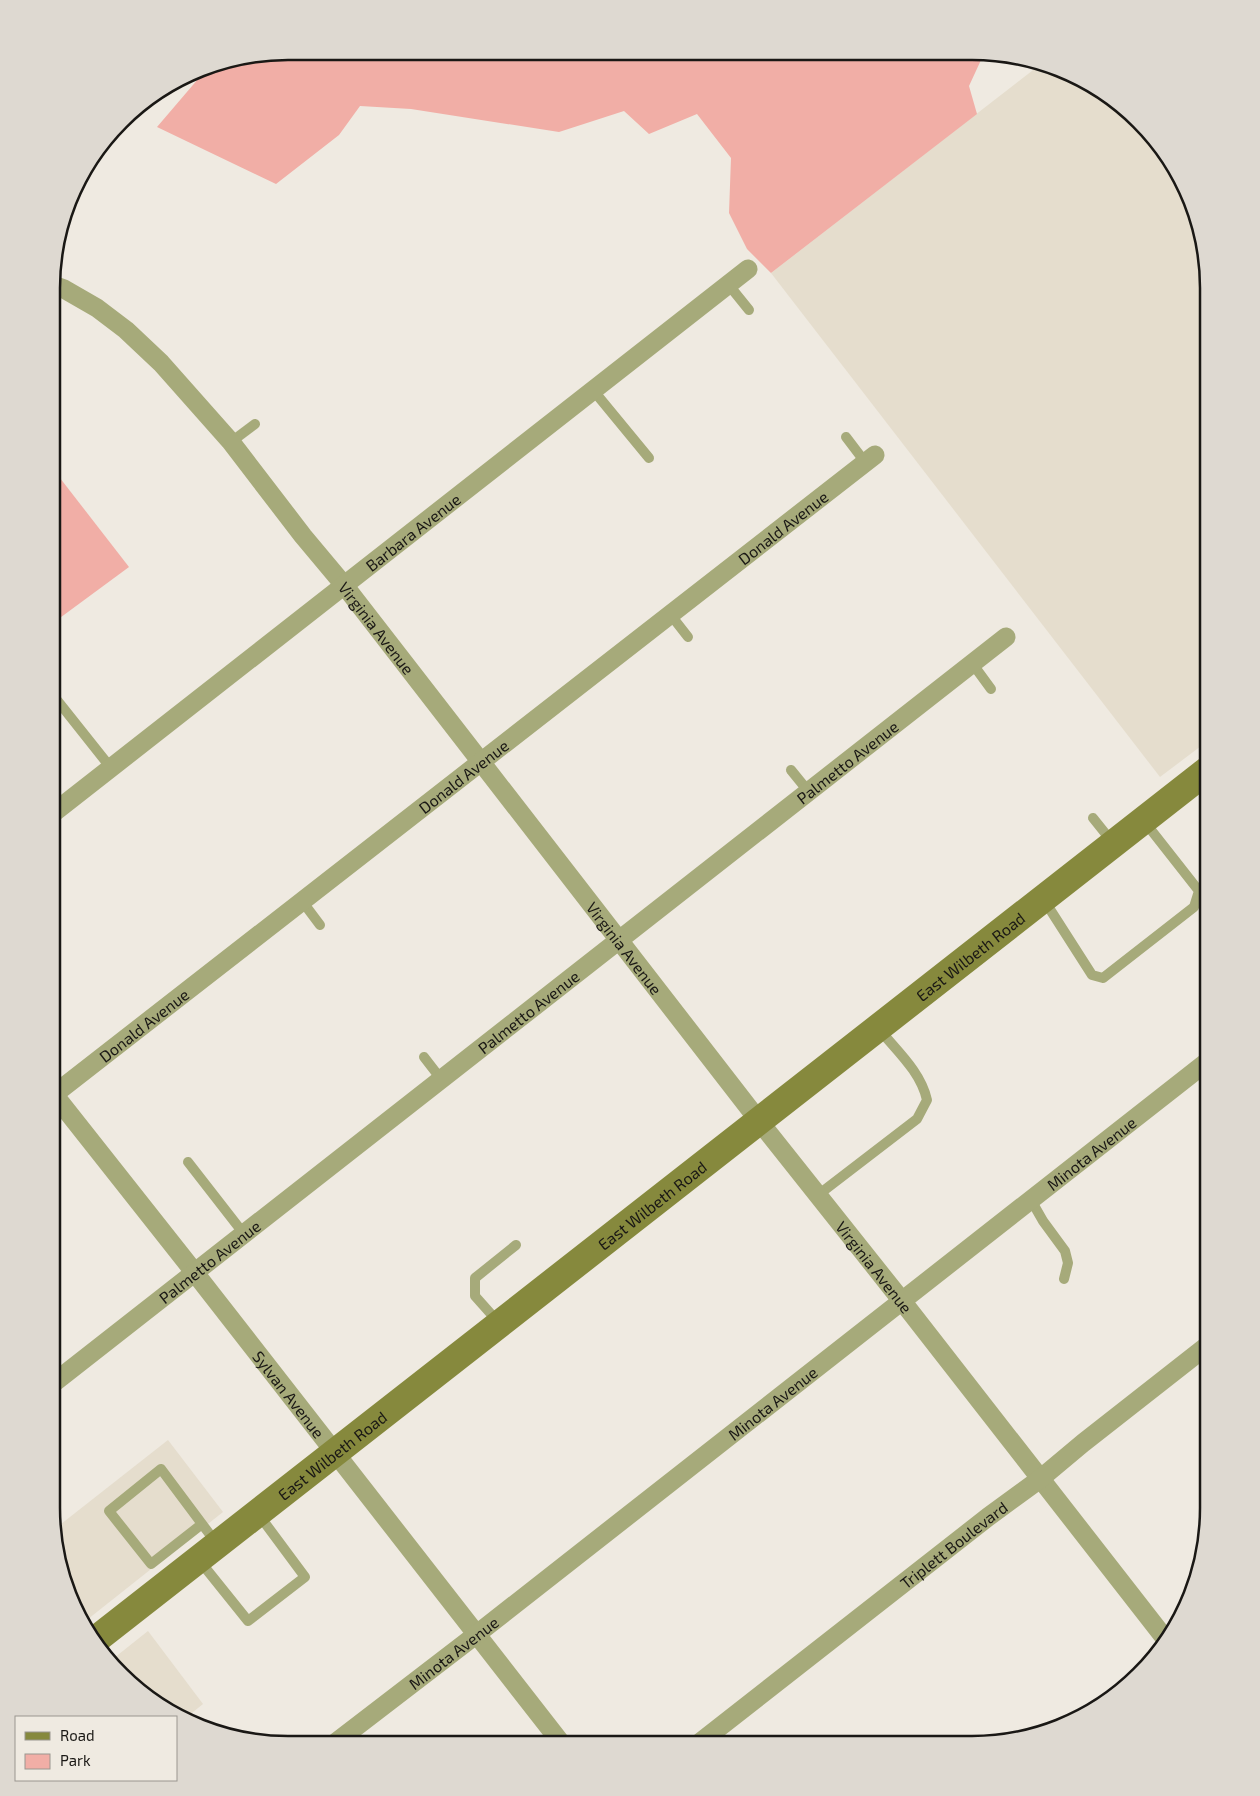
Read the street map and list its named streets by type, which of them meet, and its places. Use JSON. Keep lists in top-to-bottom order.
{
  "streets": {
    "main road": ["East Wilbeth Road"],
    "street": [
      "Donald Avenue",
      "Barbara Avenue",
      "Virginia Avenue",
      "Palmetto Avenue",
      "Minota Avenue",
      "Sylvan Avenue",
      "Triplett Boulevard"
    ]
  },
  "crossings": [
    ["Donald Avenue", "Virginia Avenue"],
    ["Barbara Avenue", "Virginia Avenue"],
    ["Virginia Avenue", "Palmetto Avenue"],
    ["Virginia Avenue", "East Wilbeth Road"],
    ["Virginia Avenue", "Minota Avenue"],
    ["Virginia Avenue", "Triplett Boulevard"],
    ["Palmetto Avenue", "Sylvan Avenue"],
    ["East Wilbeth Road", "Sylvan Avenue"],
    ["Minota Avenue", "Sylvan Avenue"]
  ],
  "legend": ["Road", "Park"]
}
